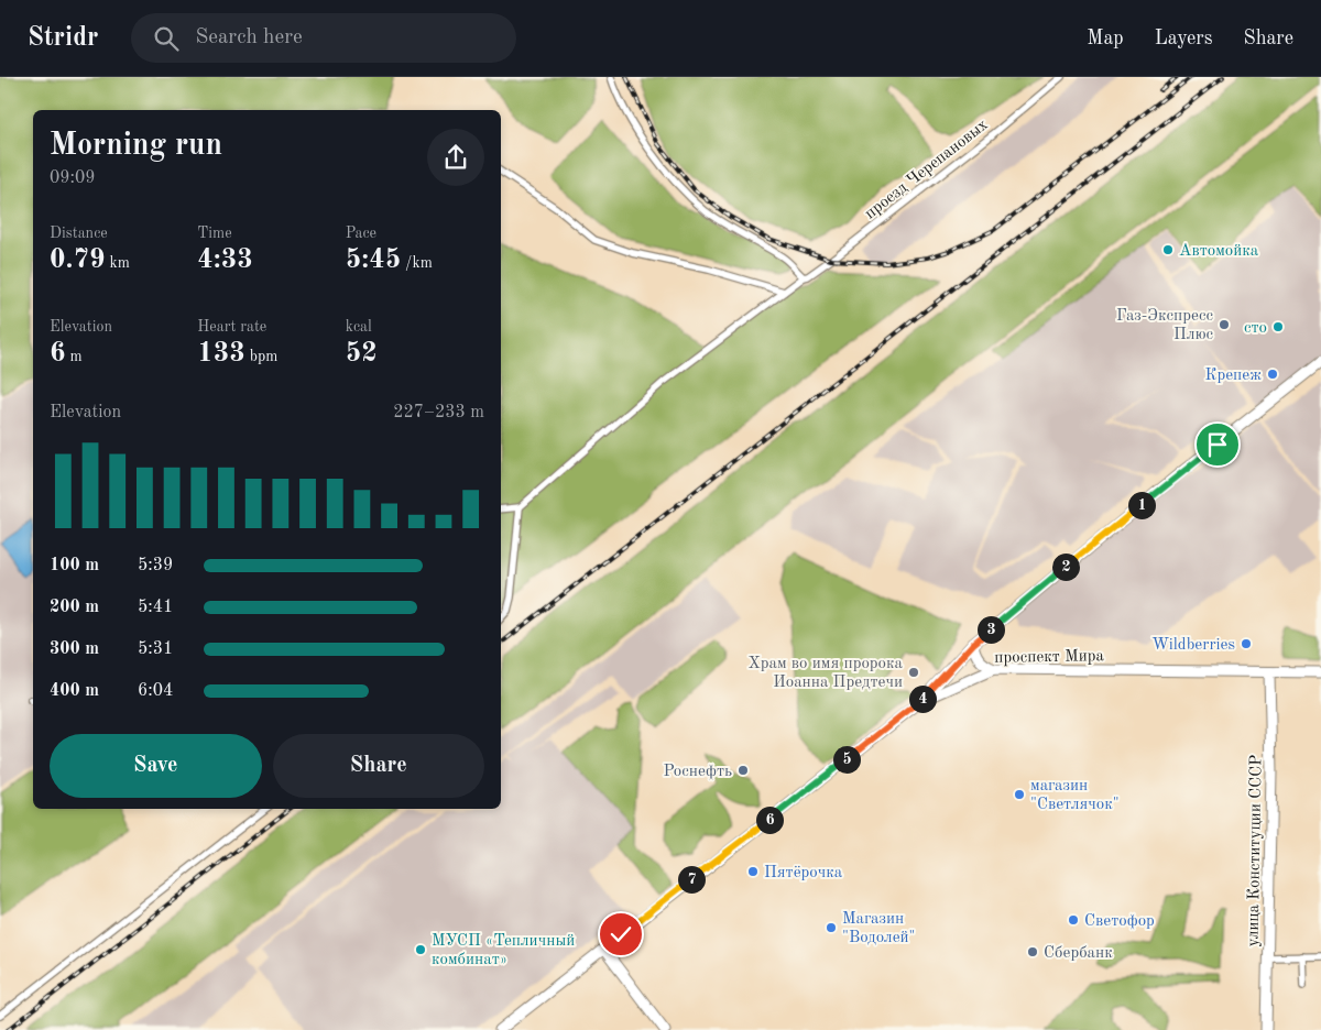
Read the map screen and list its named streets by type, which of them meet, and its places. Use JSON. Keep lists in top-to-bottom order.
{
  "streets": {
    "main road": ["проспект Мира", "улица Конституции СССР"],
    "street": ["проезд Черепановых"]
  },
  "crossings": [
    ["проспект Мира", "улица Конституции СССР"]
  ],
  "places": [
    "Автомойка",
    "Газ-Экспресс Плюс",
    "сто",
    "Крепеж",
    "Wildberries",
    "Храм во имя пророка Иоанна Предтечи",
    "Роснефть",
    "магазин \"Светлячок\"",
    "Пятёрочка",
    "Светофор",
    "Магазин \"Водолей\"",
    "МУСП «Тепличный комбинат»",
    "Сбербанк"
  ],
  "page": {
    "header": "Stridr",
    "search": "Search here",
    "nav": ["Map", "Layers", "Share"],
    "heading": ["Morning run", "09:09"],
    "stats": [
      ["Distance", "0.79 km"],
      ["Time", "4:33"],
      ["Pace", "5:45 /km"],
      ["Elevation", "6 m"],
      ["Heart rate", "133 bpm"],
      ["kcal", "52"]
    ],
    "chart": ["Elevation", "227–233 m"],
    "pins": [
      "1",
      "2",
      "3",
      "4",
      "5",
      "6",
      "7"
    ],
    "list": [
      {
        "name": "100 m",
        "note": "5:39"
      },
      {
        "name": "200 m",
        "note": "5:41"
      },
      {
        "name": "300 m",
        "note": "5:31"
      },
      {
        "name": "400 m",
        "note": "6:04"
      }
    ],
    "buttons": ["Save", "Share"]
  }
}
